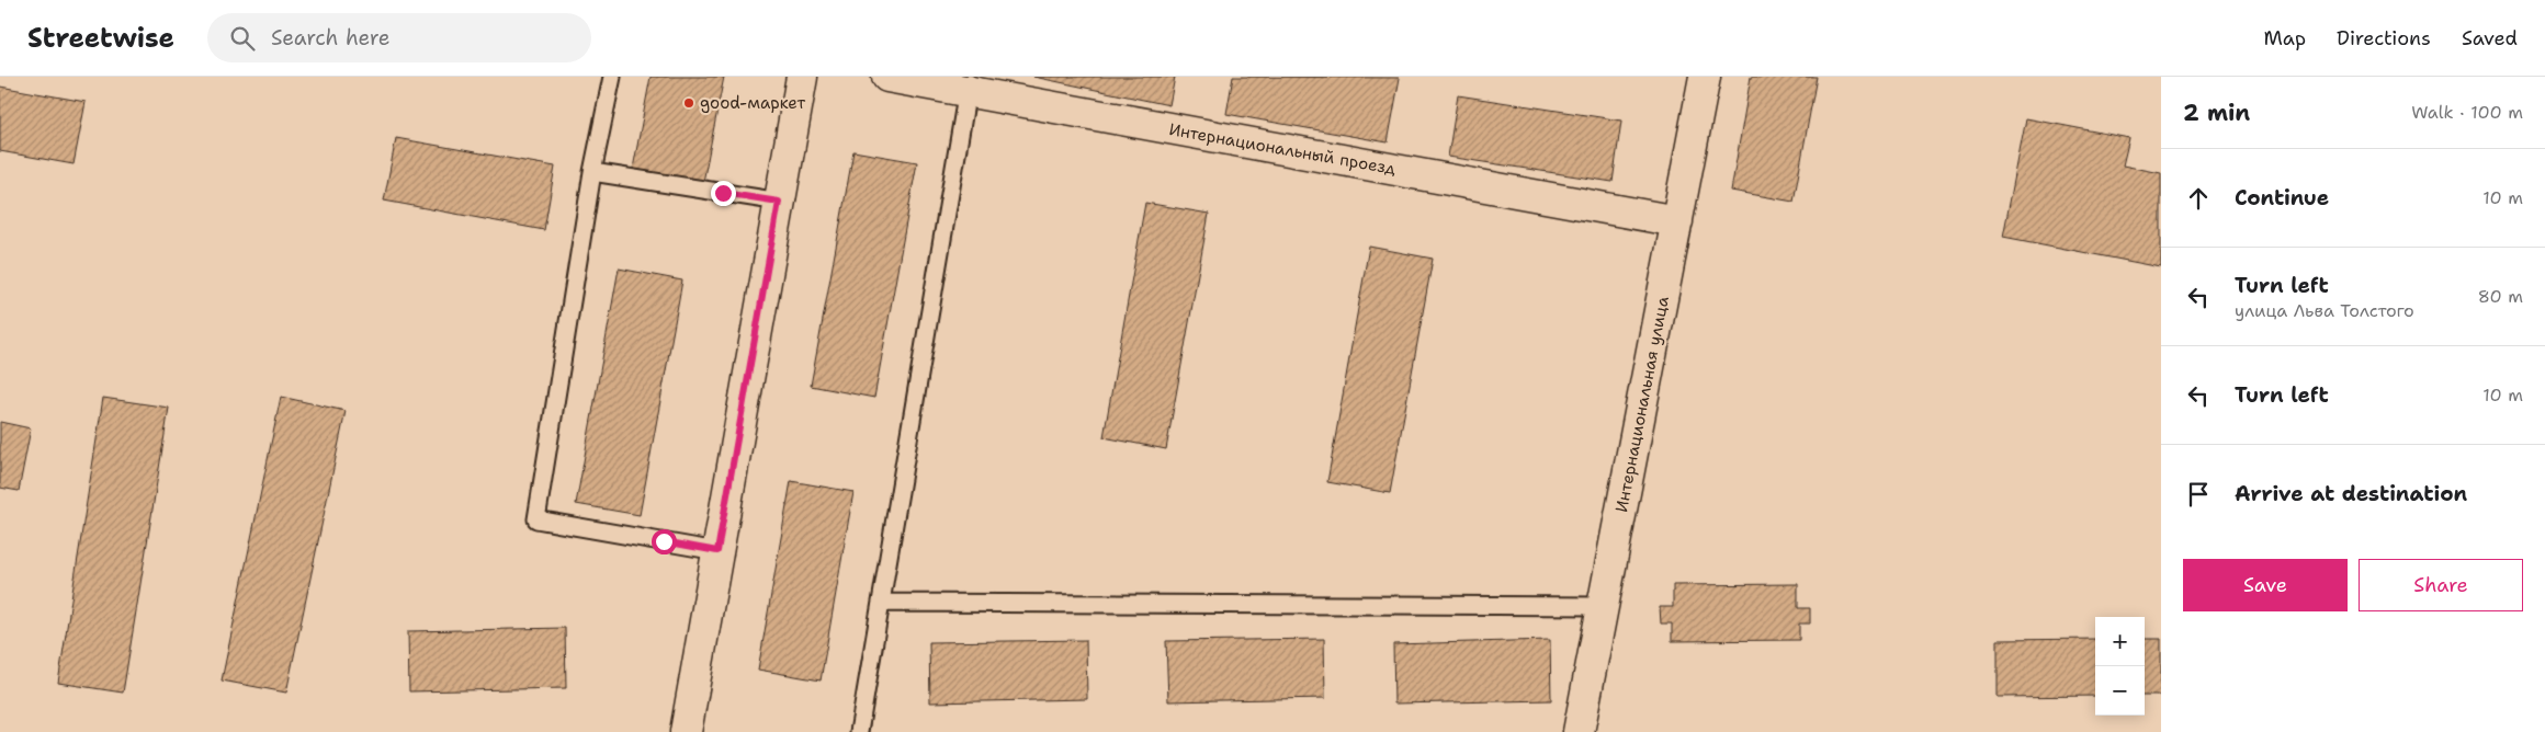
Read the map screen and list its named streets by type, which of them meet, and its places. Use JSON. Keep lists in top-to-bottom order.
{
  "streets": {
    "street": ["Интернациональный проезд", "Интернациональная улица"]
  },
  "crossings": [
    ["Интернациональный проезд", "Интернациональная улица"]
  ],
  "places": ["good-маркет"],
  "page": {
    "header": "Streetwise",
    "search": "Search here",
    "nav": ["Map", "Directions", "Saved"],
    "heading": ["2 min", "Walk · 100 m"],
    "list": [
      ["Continue", "10 m"],
      ["Turn left", "улица Льва Толстого", "80 m"],
      ["Turn left", "10 m"],
      "Arrive at destination"
    ],
    "buttons": ["Save", "Share"],
    "map_buttons": ["+", "−"]
  }
}
